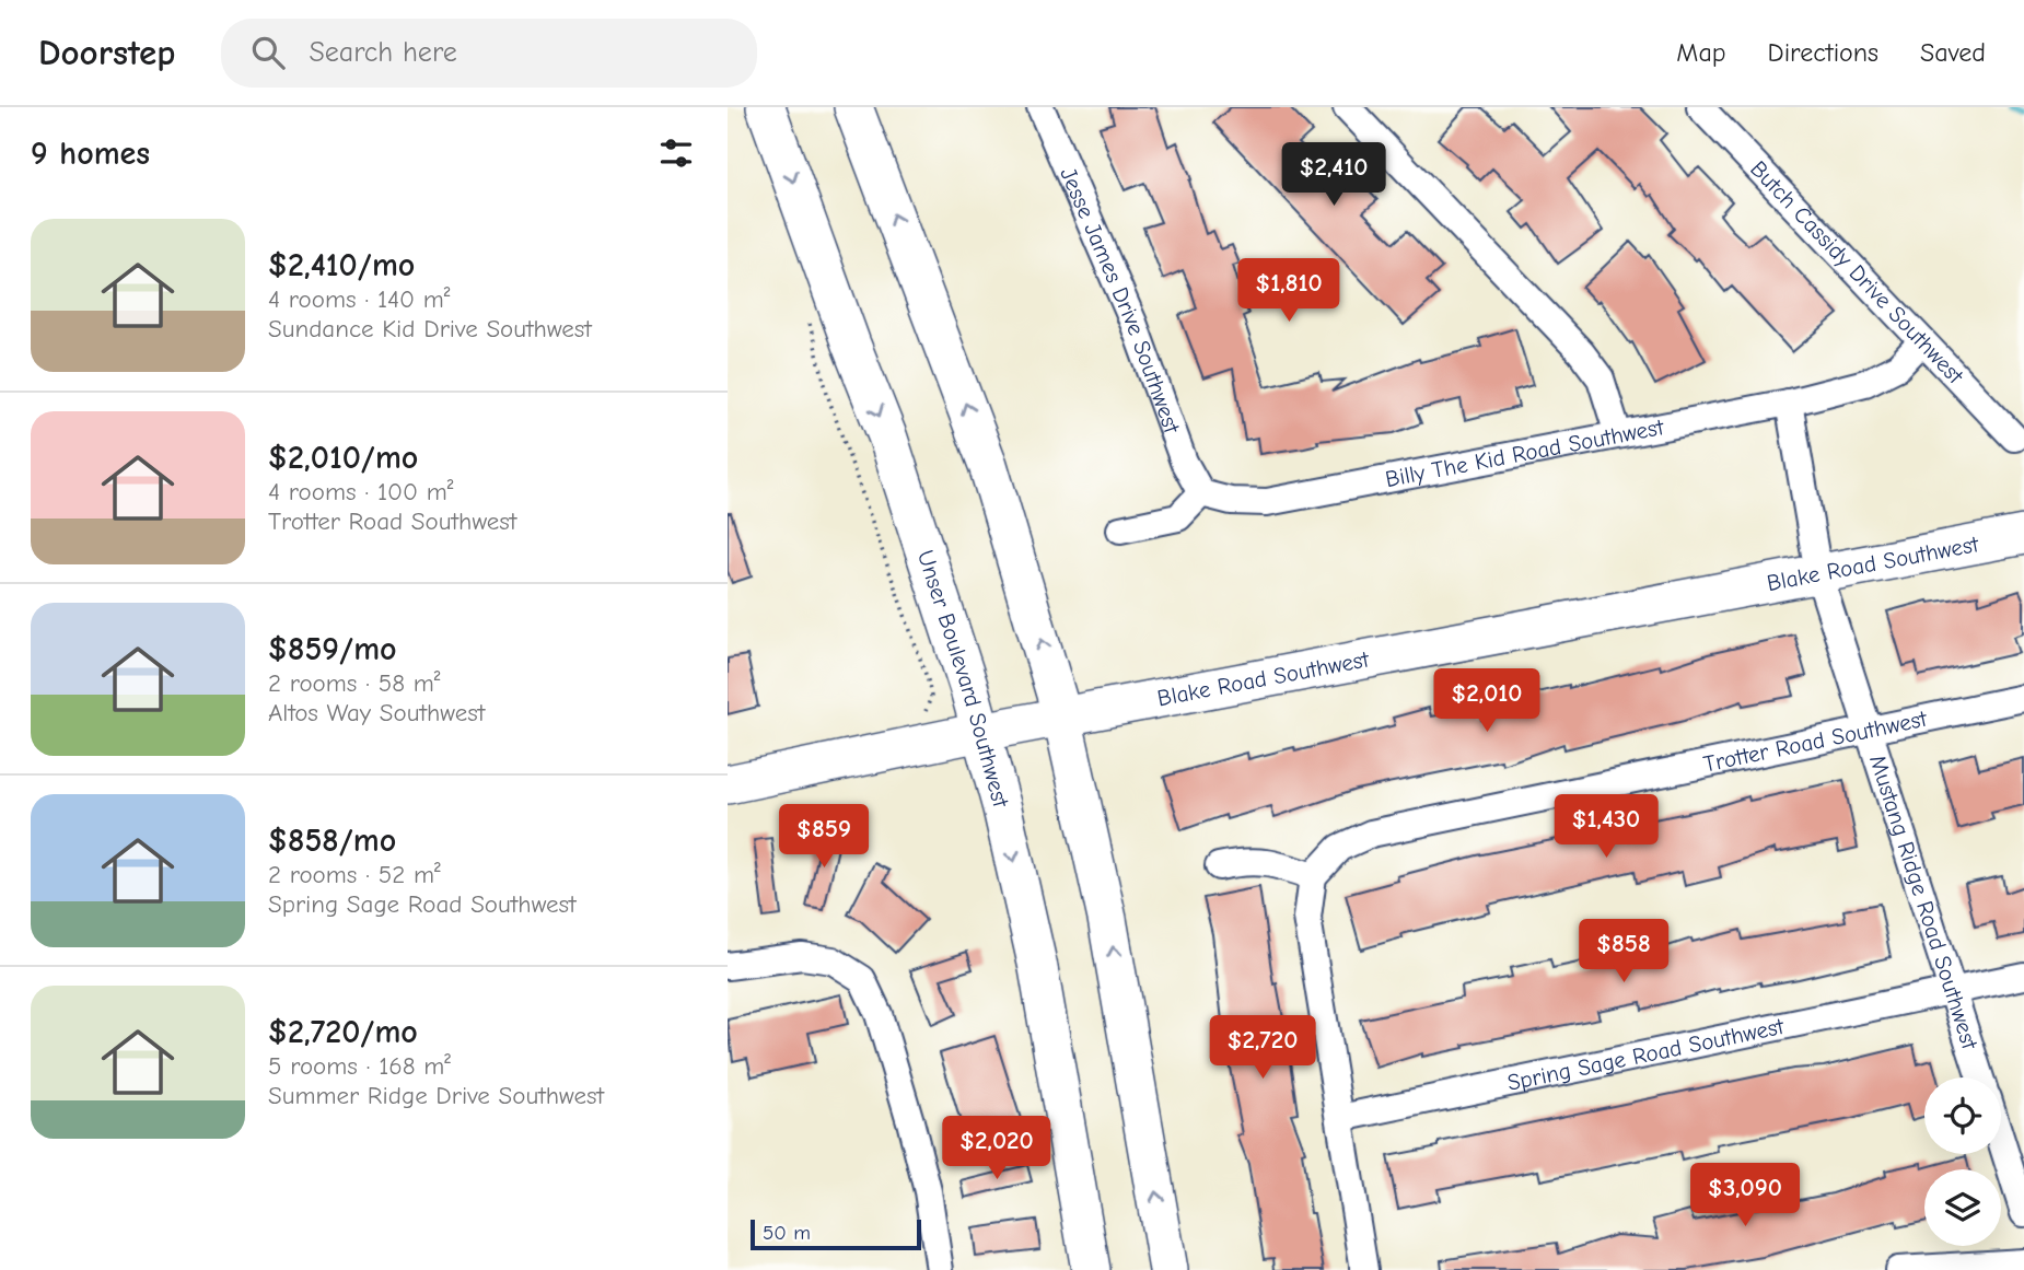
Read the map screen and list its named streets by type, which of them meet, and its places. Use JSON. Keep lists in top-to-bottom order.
{
  "streets": {
    "main road": ["Blake Road Southwest", "Unser Boulevard Southwest"],
    "street": [
      "Butch Cassidy Drive Southwest",
      "Jesse James Drive Southwest",
      "Billy The Kid Road Southwest",
      "Trotter Road Southwest",
      "Mustang Ridge Road Southwest",
      "Spring Sage Road Southwest"
    ]
  },
  "crossings": [
    ["Butch Cassidy Drive Southwest", "Billy The Kid Road Southwest"],
    ["Jesse James Drive Southwest", "Billy The Kid Road Southwest"],
    ["Billy The Kid Road Southwest", "Mustang Ridge Road Southwest"],
    ["Blake Road Southwest", "Unser Boulevard Southwest"],
    ["Blake Road Southwest", "Mustang Ridge Road Southwest"],
    ["Trotter Road Southwest", "Mustang Ridge Road Southwest"],
    ["Mustang Ridge Road Southwest", "Spring Sage Road Southwest"]
  ],
  "scale_bar": "50 m",
  "page": {
    "header": "Doorstep",
    "search": "Search here",
    "nav": ["Map", "Directions", "Saved"],
    "heading": "9 homes",
    "price": [
      "$2,410",
      "$1,810",
      "$2,010",
      "$1,430",
      "$859",
      "$858",
      "$2,720",
      "$2,020",
      "$3,090"
    ],
    "list": [
      {
        "name": "$2,410/mo",
        "note": "4 rooms · 140 m² · Sundance Kid Drive Southwest"
      },
      {
        "name": "$2,010/mo",
        "note": "4 rooms · 100 m² · Trotter Road Southwest"
      },
      {
        "name": "$859/mo",
        "note": "2 rooms · 58 m² · Altos Way Southwest"
      },
      {
        "name": "$858/mo",
        "note": "2 rooms · 52 m² · Spring Sage Road Southwest"
      },
      {
        "name": "$2,720/mo",
        "note": "5 rooms · 168 m² · Summer Ridge Drive Southwest"
      }
    ],
    "scale": "50 m"
  }
}
